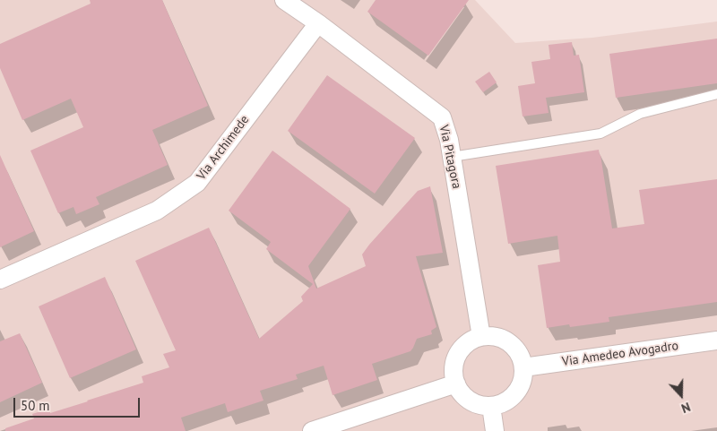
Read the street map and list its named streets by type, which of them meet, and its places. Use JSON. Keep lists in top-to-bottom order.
{
  "streets": {
    "street": ["Via Archimede", "Via Pitagora", "Via Amedeo Avogadro"]
  },
  "crossings": [
    ["Via Archimede", "Via Pitagora"],
    ["Via Pitagora", "Via Amedeo Avogadro"]
  ],
  "scale_bar": "50 m",
  "north": "bottom"
}
